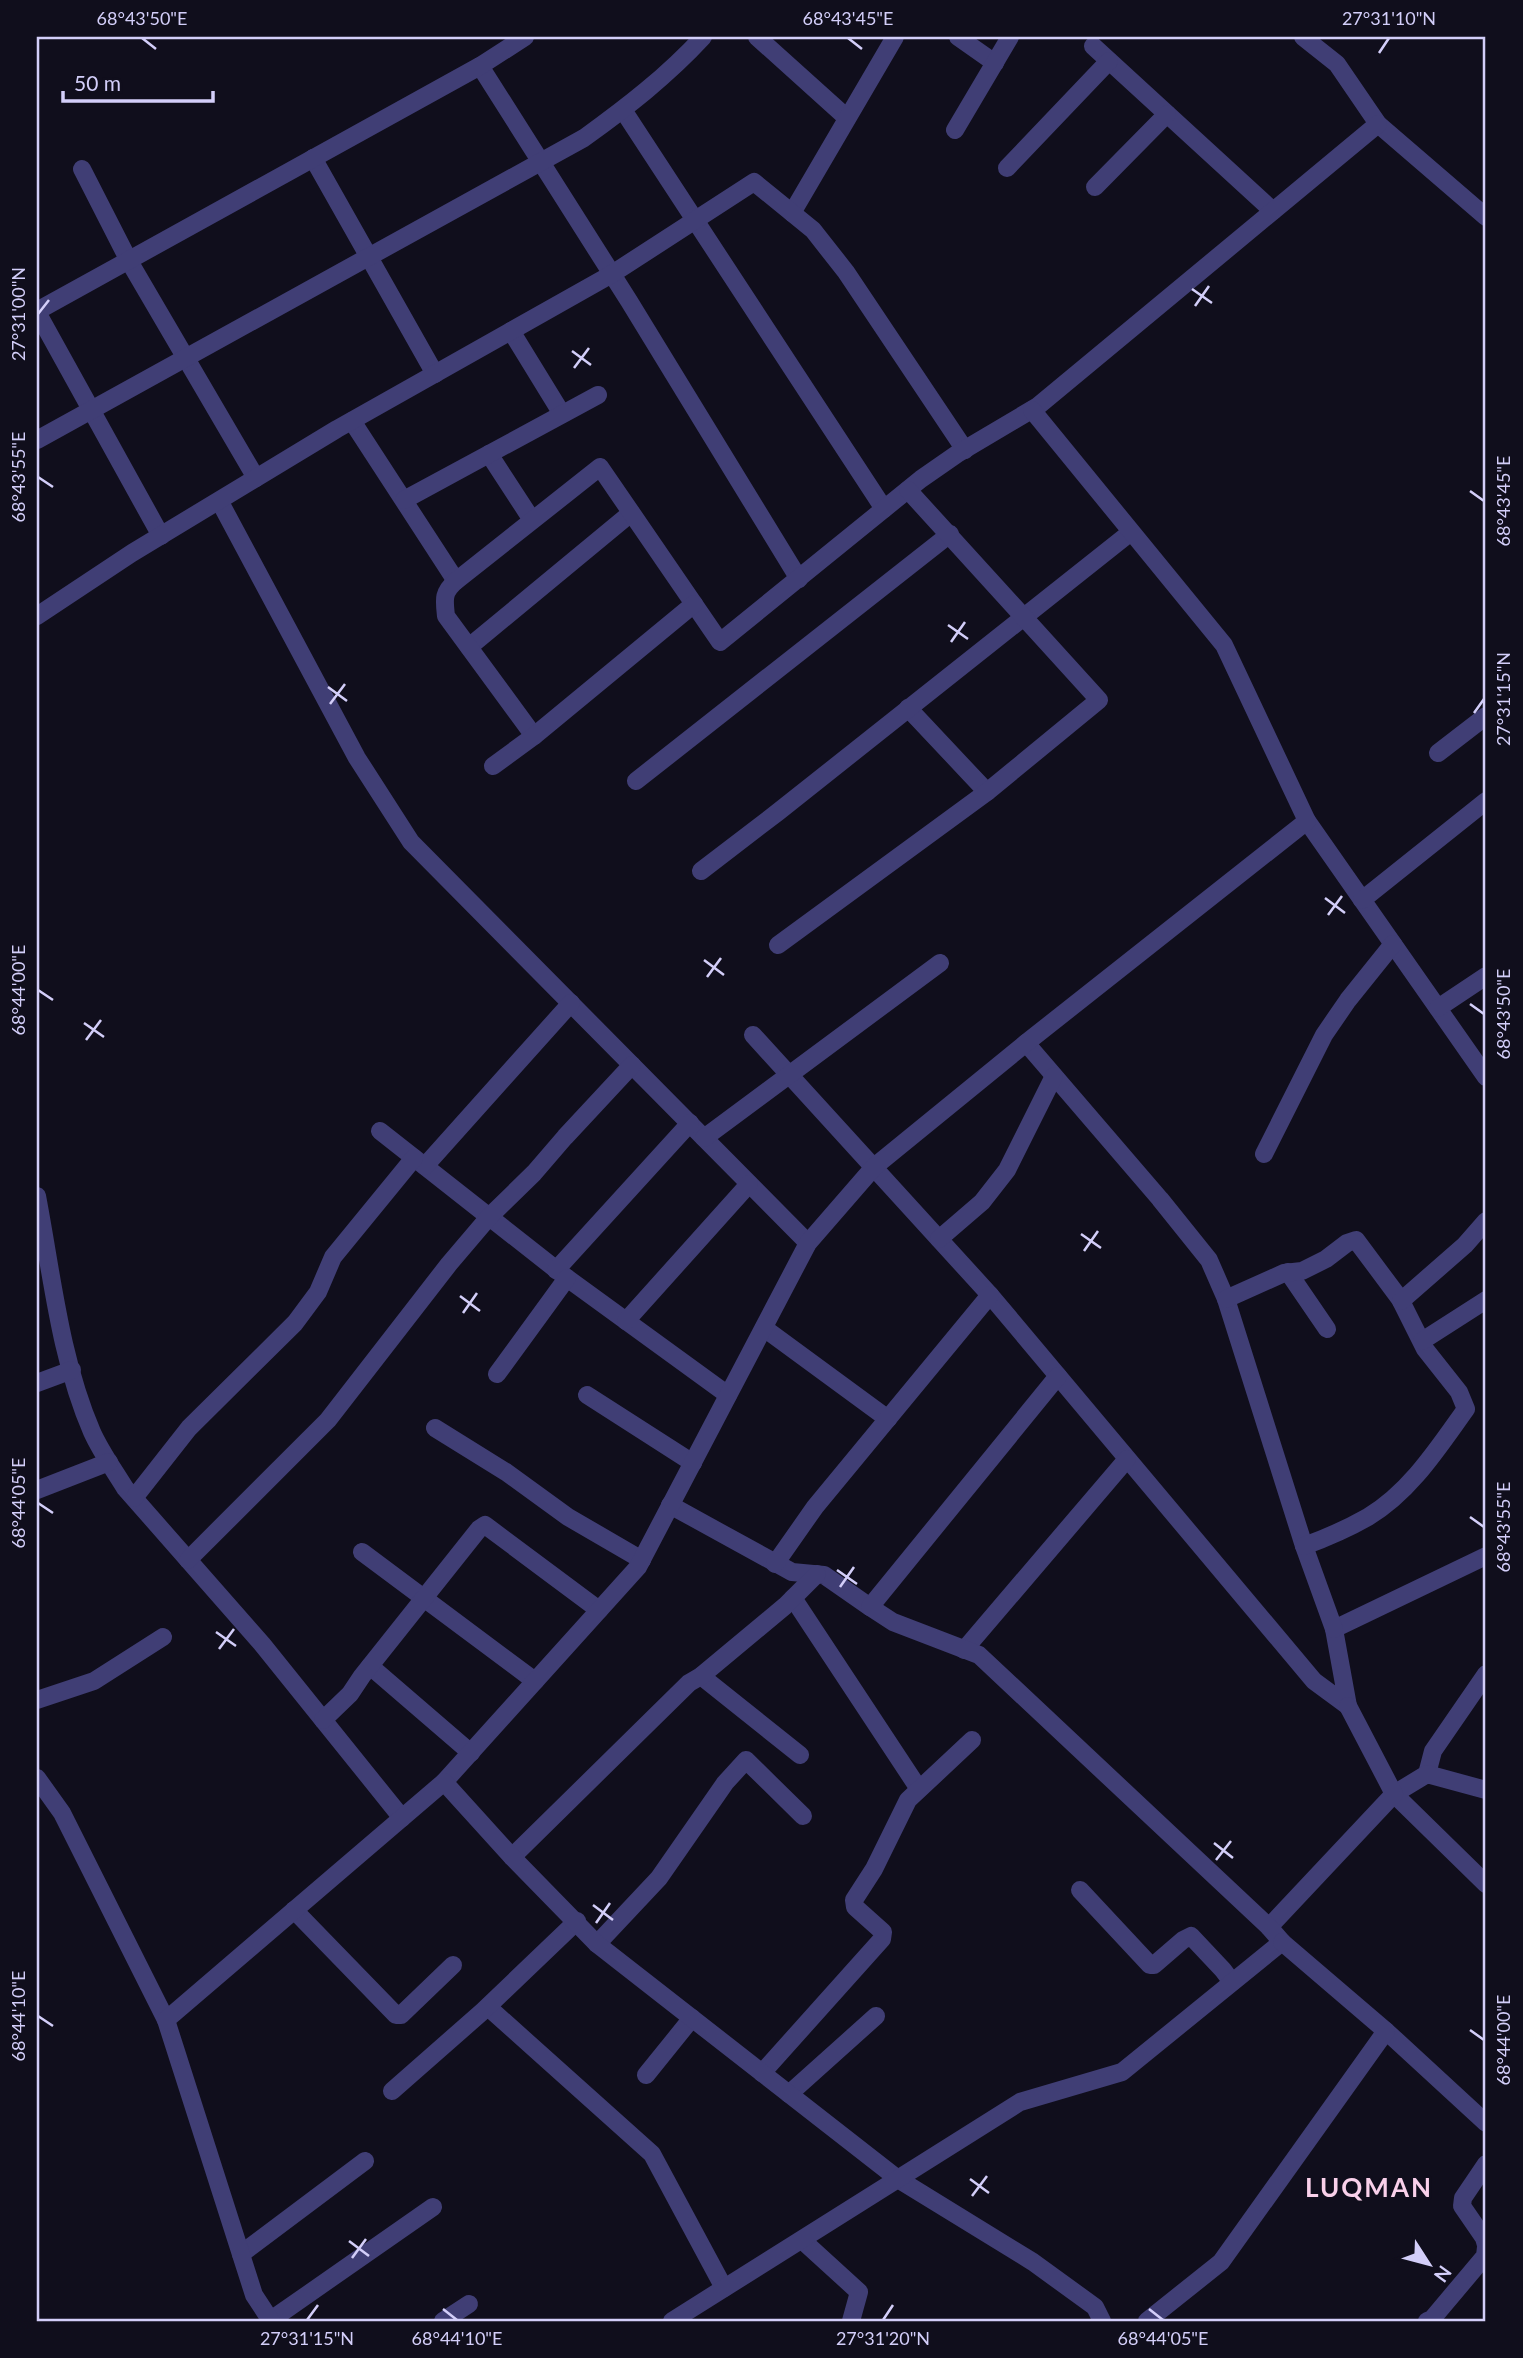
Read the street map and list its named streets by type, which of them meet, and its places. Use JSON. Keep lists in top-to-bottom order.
{
  "districts": ["LUQMAN"],
  "scale_bar": "50 m",
  "north": "bottom right",
  "coordinates": [
    "68°43'50\"E",
    "68°43'45\"E",
    "27°31'10\"N",
    "27°31'00\"N",
    "68°43'55\"E",
    "27°31'15\"N",
    "68°44'00\"E",
    "68°44'05\"E",
    "68°44'10\"E",
    "27°31'20\"N"
  ]
}
